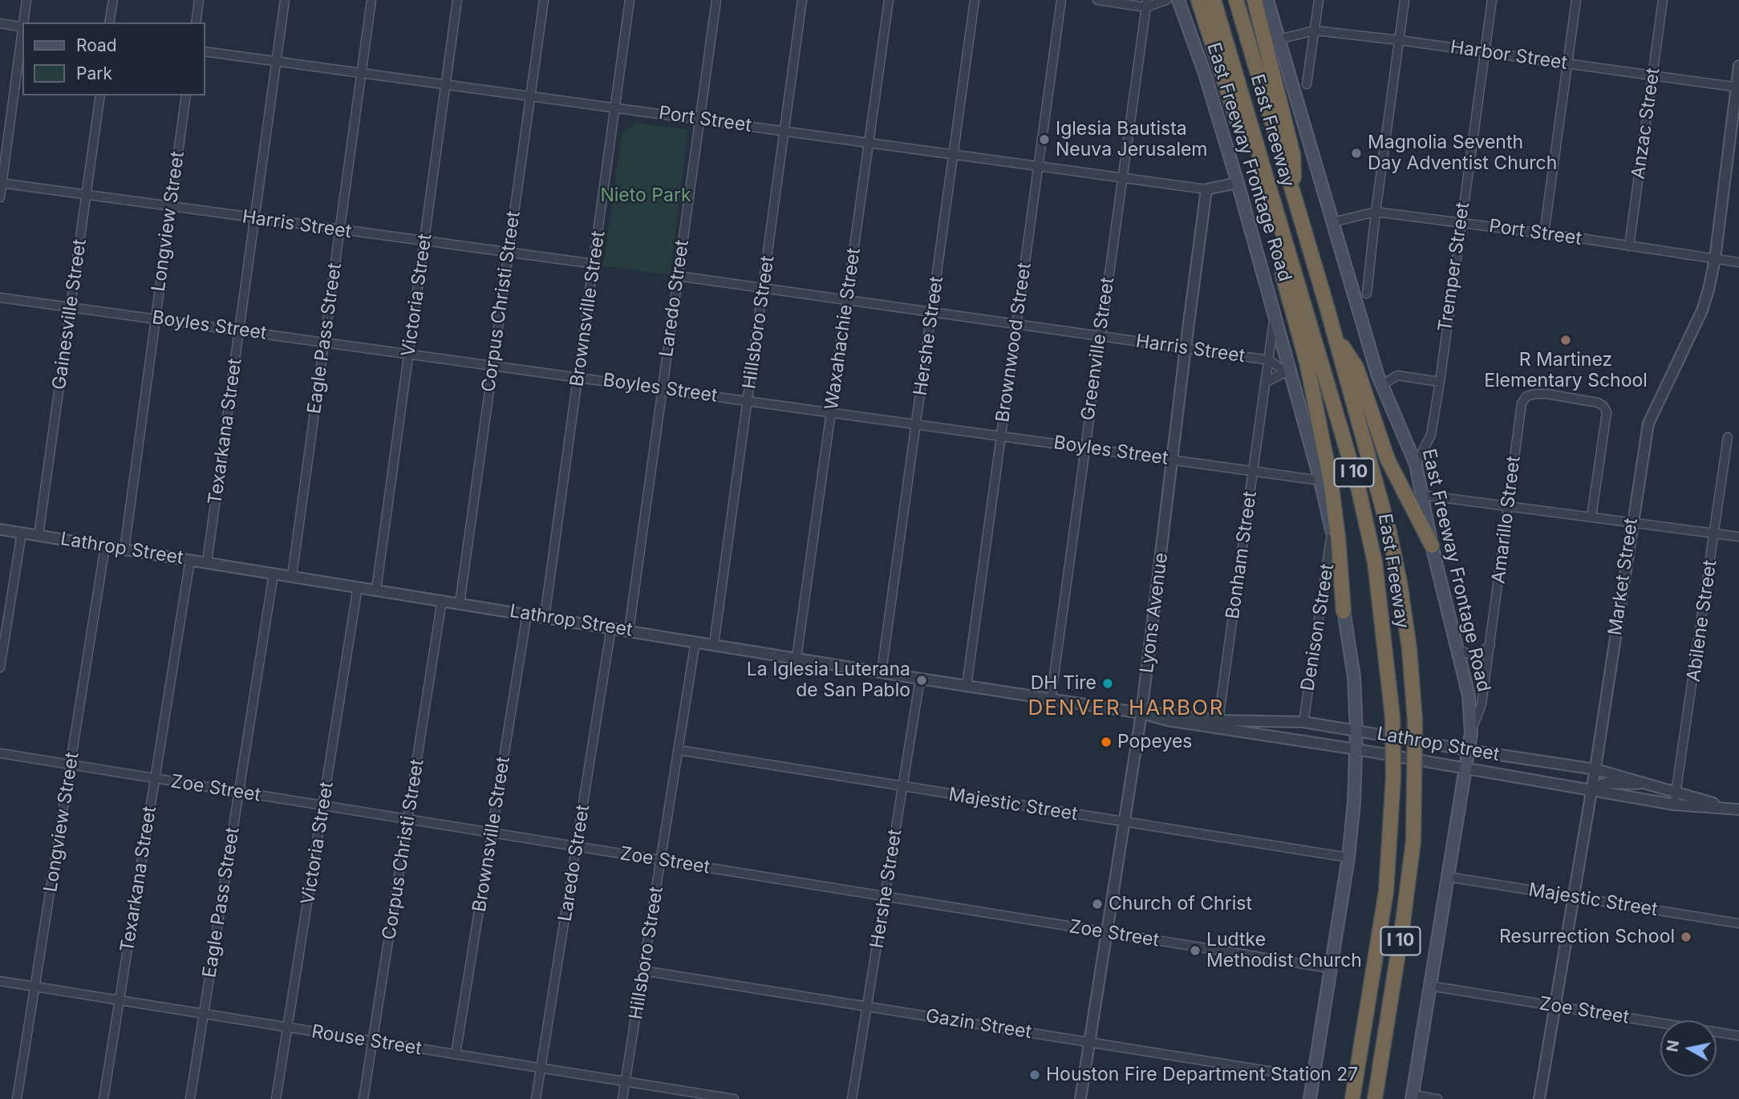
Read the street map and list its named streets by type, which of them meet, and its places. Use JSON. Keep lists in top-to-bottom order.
{
  "streets": {
    "highway": ["East Freeway", "I 10"],
    "main road": ["East Freeway Frontage Road"],
    "street": [
      "Harbor Street",
      "Port Street",
      "Anzac Street",
      "Longview Street",
      "Harris Street",
      "Tremper Street",
      "Victoria Street",
      "Laredo Street",
      "Corpus Christi Street",
      "Brownsville Street",
      "Gainesville Street",
      "Hillsboro Street",
      "Boyles Street",
      "Waxahachie Street",
      "Hershe Street",
      "Eagle Pass Street",
      "Brownwood Street",
      "Greenville Street",
      "Texarkana Street",
      "Amarillo Street",
      "Lathrop Street",
      "Bonham Street",
      "Market Street",
      "Lyons Avenue",
      "Abilene Street",
      "Denison Street",
      "Zoe Street",
      "Majestic Street",
      "Gazin Street",
      "Rouse Street"
    ]
  },
  "crossings": [
    ["Harbor Street", "Anzac Street"],
    ["Harbor Street", "East Freeway Frontage Road"],
    ["Harbor Street", "Tremper Street"],
    ["Harbor Street", "Market Street"],
    ["Port Street", "Anzac Street"],
    ["Port Street", "East Freeway Frontage Road"],
    ["Port Street", "Tremper Street"],
    ["Port Street", "Victoria Street"],
    ["Port Street", "Laredo Street"],
    ["Port Street", "Corpus Christi Street"],
    ["Port Street", "Brownsville Street"],
    ["Port Street", "Hillsboro Street"],
    ["Port Street", "Waxahachie Street"],
    ["Port Street", "Hershe Street"],
    ["Port Street", "Eagle Pass Street"],
    ["Port Street", "Brownwood Street"],
    ["Port Street", "Greenville Street"],
    ["Port Street", "Texarkana Street"],
    ["Port Street", "Market Street"],
    ["Port Street", "Lyons Avenue"],
    ["East Freeway Frontage Road", "Tremper Street"],
    ["East Freeway Frontage Road", "Boyles Street"],
    ["East Freeway Frontage Road", "Amarillo Street"],
    ["East Freeway Frontage Road", "Lathrop Street"],
    ["East Freeway Frontage Road", "Bonham Street"],
    ["East Freeway Frontage Road", "Denison Street"],
    ["East Freeway Frontage Road", "Zoe Street"],
    ["East Freeway Frontage Road", "Majestic Street"],
    ["East Freeway Frontage Road", "Gazin Street"],
    ["Longview Street", "Harris Street"],
    ["Longview Street", "Boyles Street"],
    ["Longview Street", "Lathrop Street"],
    ["Longview Street", "Zoe Street"],
    ["Longview Street", "Rouse Street"],
    ["Harris Street", "Victoria Street"],
    ["Harris Street", "Laredo Street"],
    ["Harris Street", "Corpus Christi Street"],
    ["Harris Street", "Brownsville Street"],
    ["Harris Street", "Gainesville Street"],
    ["Harris Street", "Hillsboro Street"],
    ["Harris Street", "Waxahachie Street"],
    ["Harris Street", "Hershe Street"],
    ["Harris Street", "Eagle Pass Street"],
    ["Harris Street", "Brownwood Street"],
    ["Harris Street", "Greenville Street"],
    ["Harris Street", "Texarkana Street"],
    ["Harris Street", "Bonham Street"],
    ["Harris Street", "Lyons Avenue"],
    ["Victoria Street", "Boyles Street"],
    ["Victoria Street", "Lathrop Street"],
    ["Victoria Street", "Zoe Street"],
    ["Victoria Street", "Rouse Street"],
    ["Laredo Street", "Boyles Street"],
    ["Laredo Street", "Lathrop Street"],
    ["Laredo Street", "Zoe Street"],
    ["Laredo Street", "Rouse Street"],
    ["Corpus Christi Street", "Boyles Street"],
    ["Corpus Christi Street", "Lathrop Street"],
    ["Corpus Christi Street", "Zoe Street"],
    ["Corpus Christi Street", "Rouse Street"],
    ["Brownsville Street", "Boyles Street"],
    ["Brownsville Street", "Lathrop Street"],
    ["Brownsville Street", "Zoe Street"],
    ["Brownsville Street", "Rouse Street"],
    ["Gainesville Street", "Boyles Street"],
    ["Gainesville Street", "Lathrop Street"],
    ["Hillsboro Street", "Boyles Street"],
    ["Hillsboro Street", "Lathrop Street"],
    ["Hillsboro Street", "Zoe Street"],
    ["Hillsboro Street", "Majestic Street"],
    ["Hillsboro Street", "Gazin Street"],
    ["Hillsboro Street", "Rouse Street"],
    ["Boyles Street", "Waxahachie Street"],
    ["Boyles Street", "Hershe Street"],
    ["Boyles Street", "Eagle Pass Street"],
    ["Boyles Street", "Brownwood Street"],
    ["Boyles Street", "Greenville Street"],
    ["Boyles Street", "Texarkana Street"],
    ["Boyles Street", "Bonham Street"],
    ["Boyles Street", "Lyons Avenue"],
    ["Waxahachie Street", "Lathrop Street"],
    ["Hershe Street", "Lathrop Street"],
    ["Hershe Street", "Zoe Street"],
    ["Hershe Street", "Majestic Street"],
    ["Hershe Street", "Gazin Street"],
    ["Eagle Pass Street", "Lathrop Street"],
    ["Eagle Pass Street", "Zoe Street"],
    ["Eagle Pass Street", "Rouse Street"],
    ["Brownwood Street", "Lathrop Street"],
    ["Greenville Street", "Lathrop Street"],
    ["Texarkana Street", "Lathrop Street"],
    ["Texarkana Street", "Zoe Street"],
    ["Texarkana Street", "Rouse Street"],
    ["Lathrop Street", "Bonham Street"],
    ["Lathrop Street", "Market Street"],
    ["Lathrop Street", "Lyons Avenue"],
    ["Lathrop Street", "Abilene Street"],
    ["Lathrop Street", "Denison Street"],
    ["Market Street", "Zoe Street"],
    ["Market Street", "Majestic Street"],
    ["Lyons Avenue", "Zoe Street"],
    ["Lyons Avenue", "Majestic Street"],
    ["Lyons Avenue", "Gazin Street"]
  ],
  "districts": ["DENVER HARBOR"],
  "parks": ["Nieto Park"],
  "places": [
    "Iglesia Bautista Neuva Jerusalem",
    "Magnolia Seventh Day Adventist Church",
    "R Martinez Elementary School",
    "La Iglesia Luterana de San Pablo",
    "DH Tire",
    "Popeyes",
    "Church of Christ",
    "Resurrection School",
    "Ludtke Methodist Church",
    "Houston Fire Department Station 27"
  ],
  "legend": ["Road", "Park"],
  "north": "left"
}
